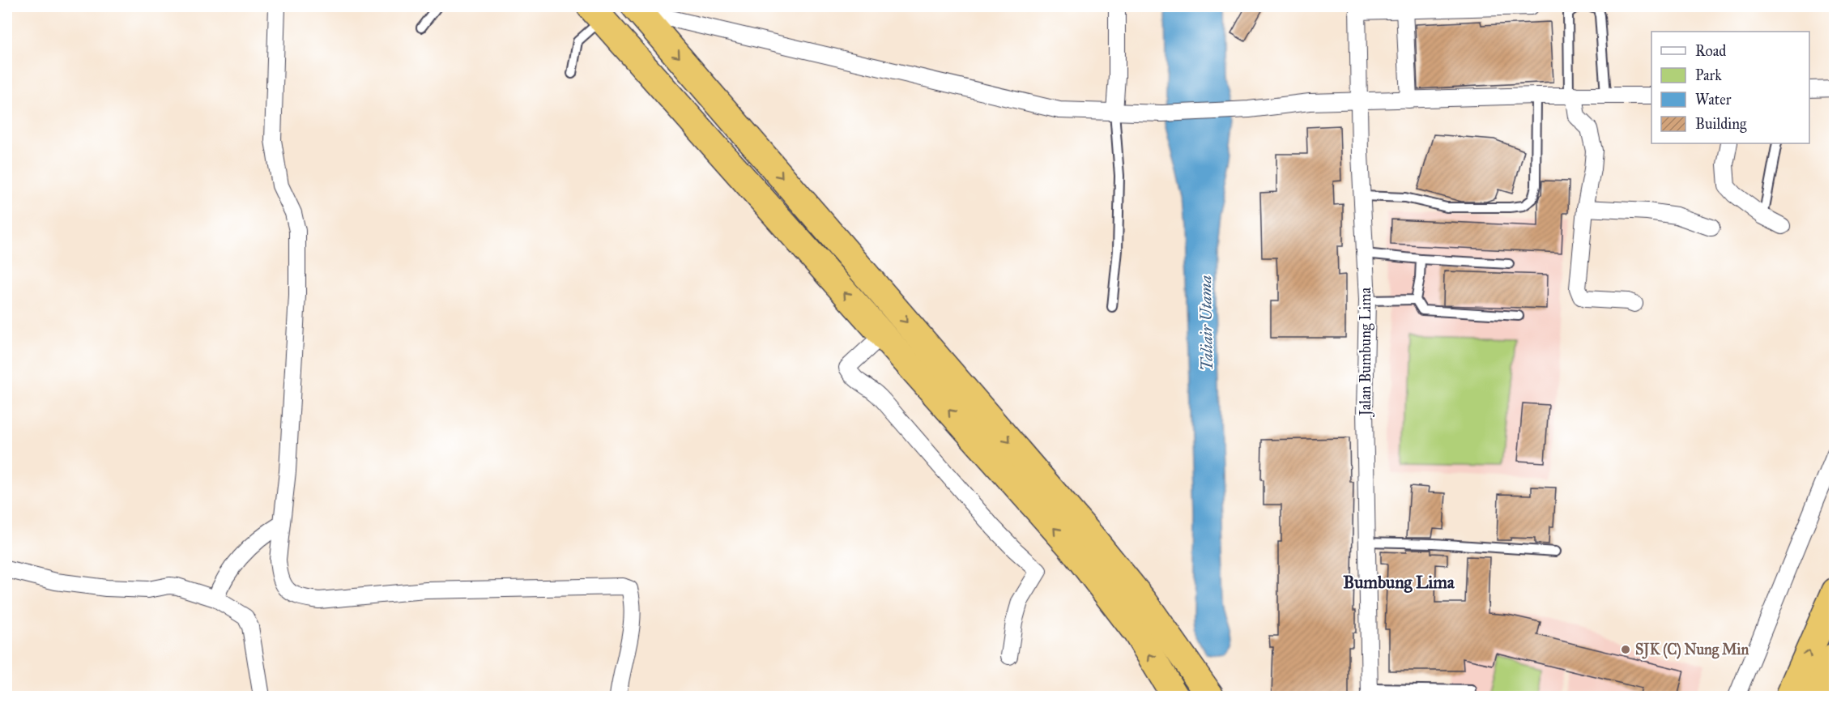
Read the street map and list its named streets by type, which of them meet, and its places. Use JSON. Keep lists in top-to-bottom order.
{
  "streets": {
    "street": ["Jalan Bumbung Lima"]
  },
  "districts": ["Bumbung Lima"],
  "water": ["Taliair Utama"],
  "places": ["SJK (C) Nung Min"],
  "legend": [
    "Road",
    "Park",
    "Water",
    "Building"
  ]
}
